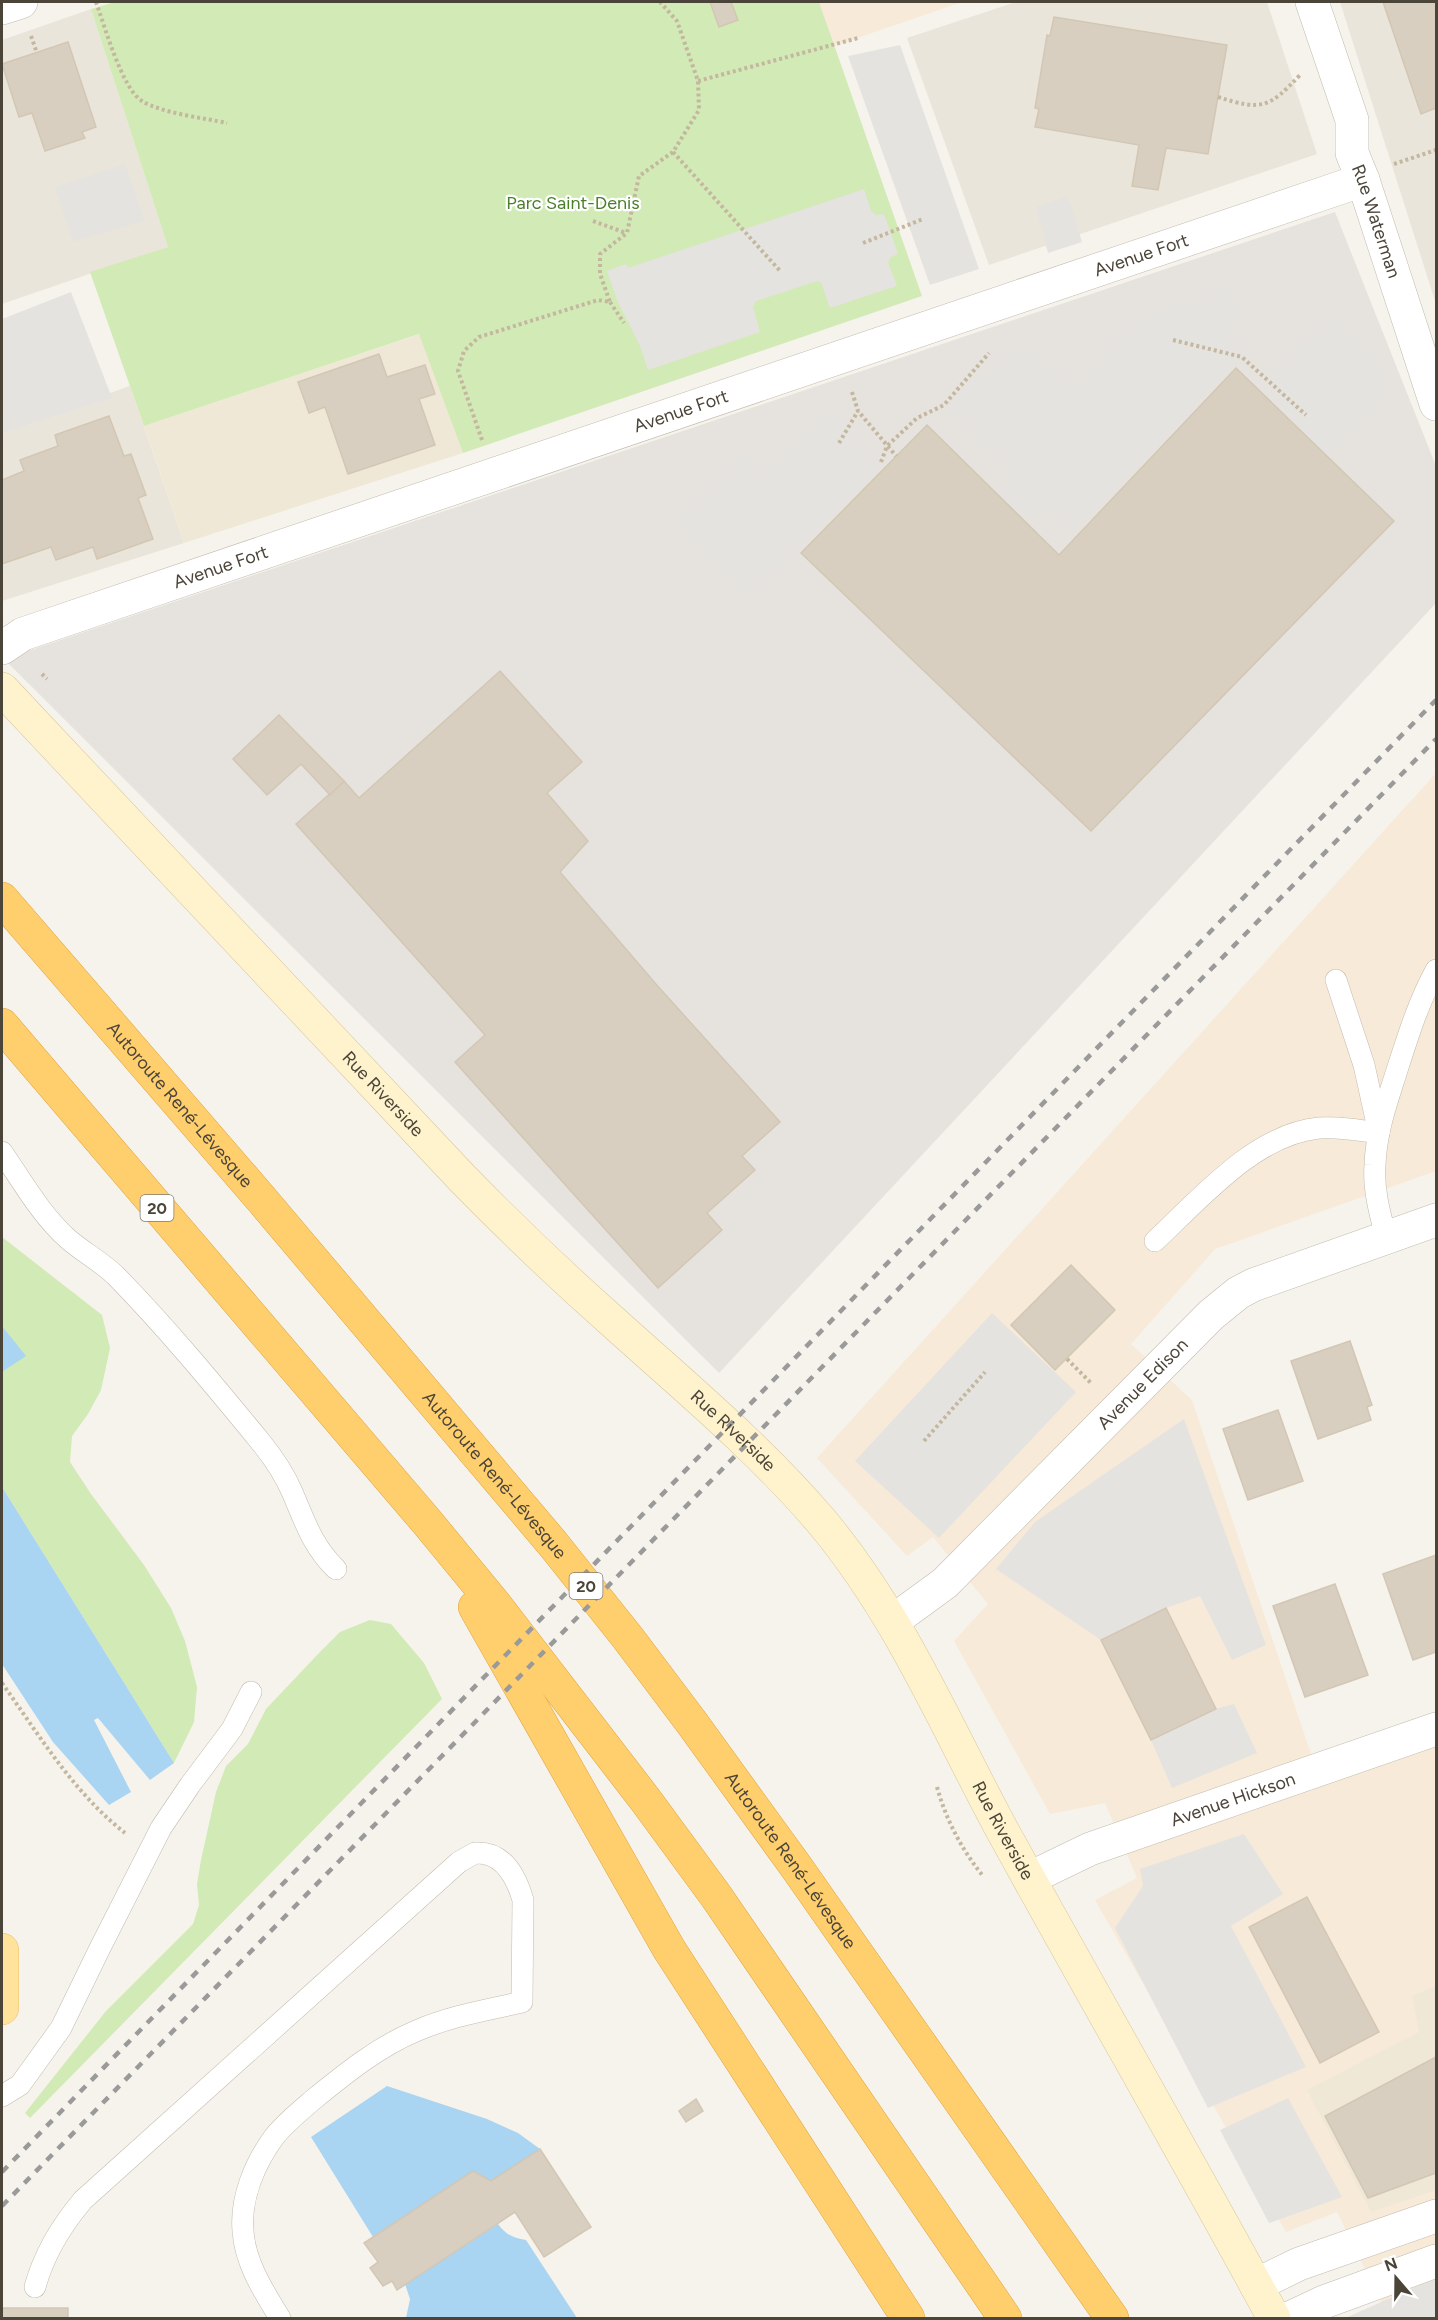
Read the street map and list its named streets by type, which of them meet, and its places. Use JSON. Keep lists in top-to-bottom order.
{
  "streets": {
    "highway": ["Autoroute René-Lévesque", "20"],
    "street": [
      "Rue Waterman",
      "Avenue Fort",
      "Rue Riverside",
      "Avenue Edison",
      "Avenue Hickson"
    ]
  },
  "crossings": [
    ["Rue Waterman", "Avenue Fort"],
    ["Rue Riverside", "Avenue Edison"],
    ["Rue Riverside", "Avenue Hickson"]
  ],
  "parks": ["Parc Saint-Denis"],
  "north": "top"
}
